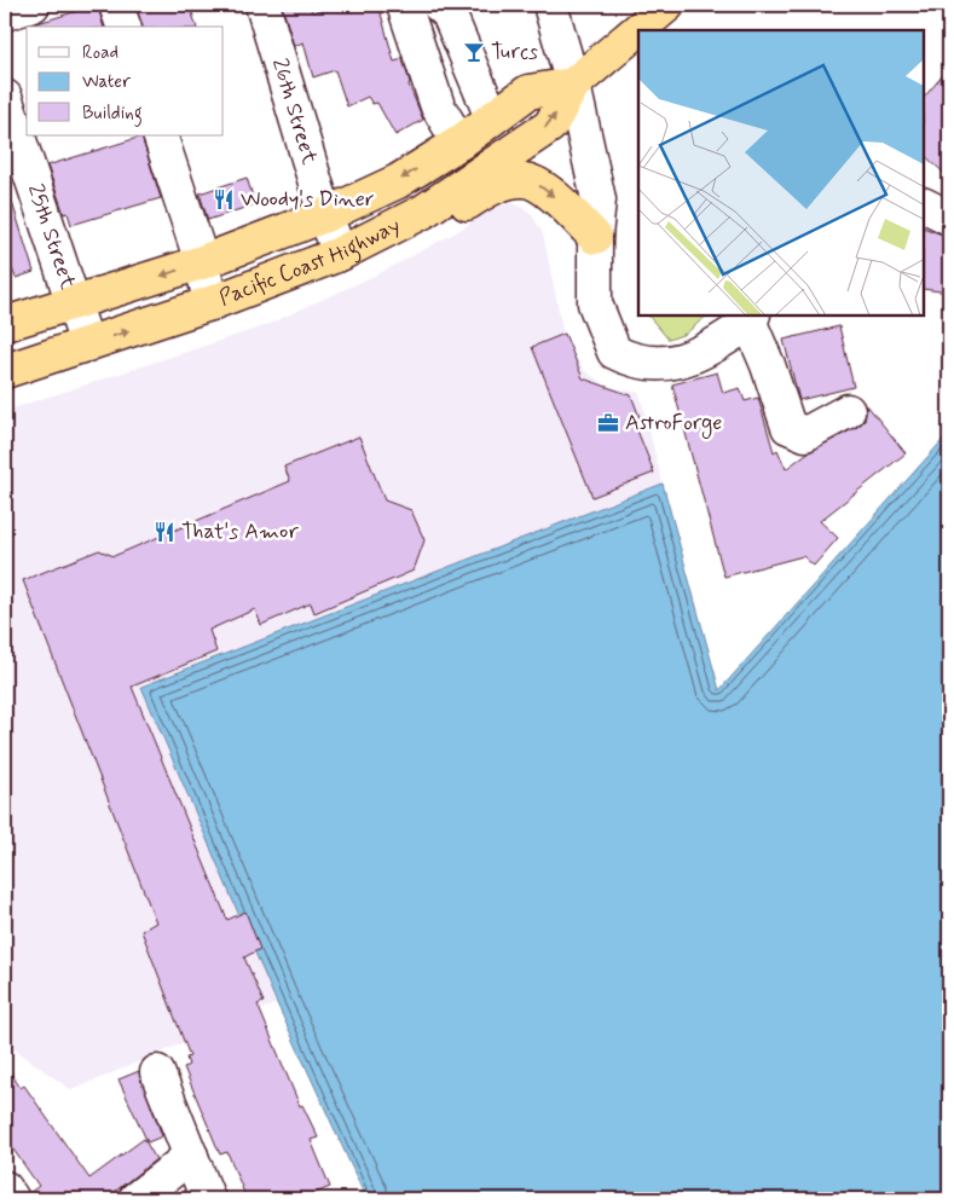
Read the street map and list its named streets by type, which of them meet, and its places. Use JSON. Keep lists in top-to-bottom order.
{
  "streets": {
    "highway": ["Pacific Coast Highway"],
    "street": ["26th Street", "25th Street"]
  },
  "crossings": [
    ["26th Street", "Pacific Coast Highway"],
    ["25th Street", "Pacific Coast Highway"]
  ],
  "places": {
    "bar": ["Turcs"],
    "restaurant": ["Woody's Diner", "That's Amor"],
    "office": ["AstroForge"]
  },
  "legend": ["Road", "Water", "Building"]
}
